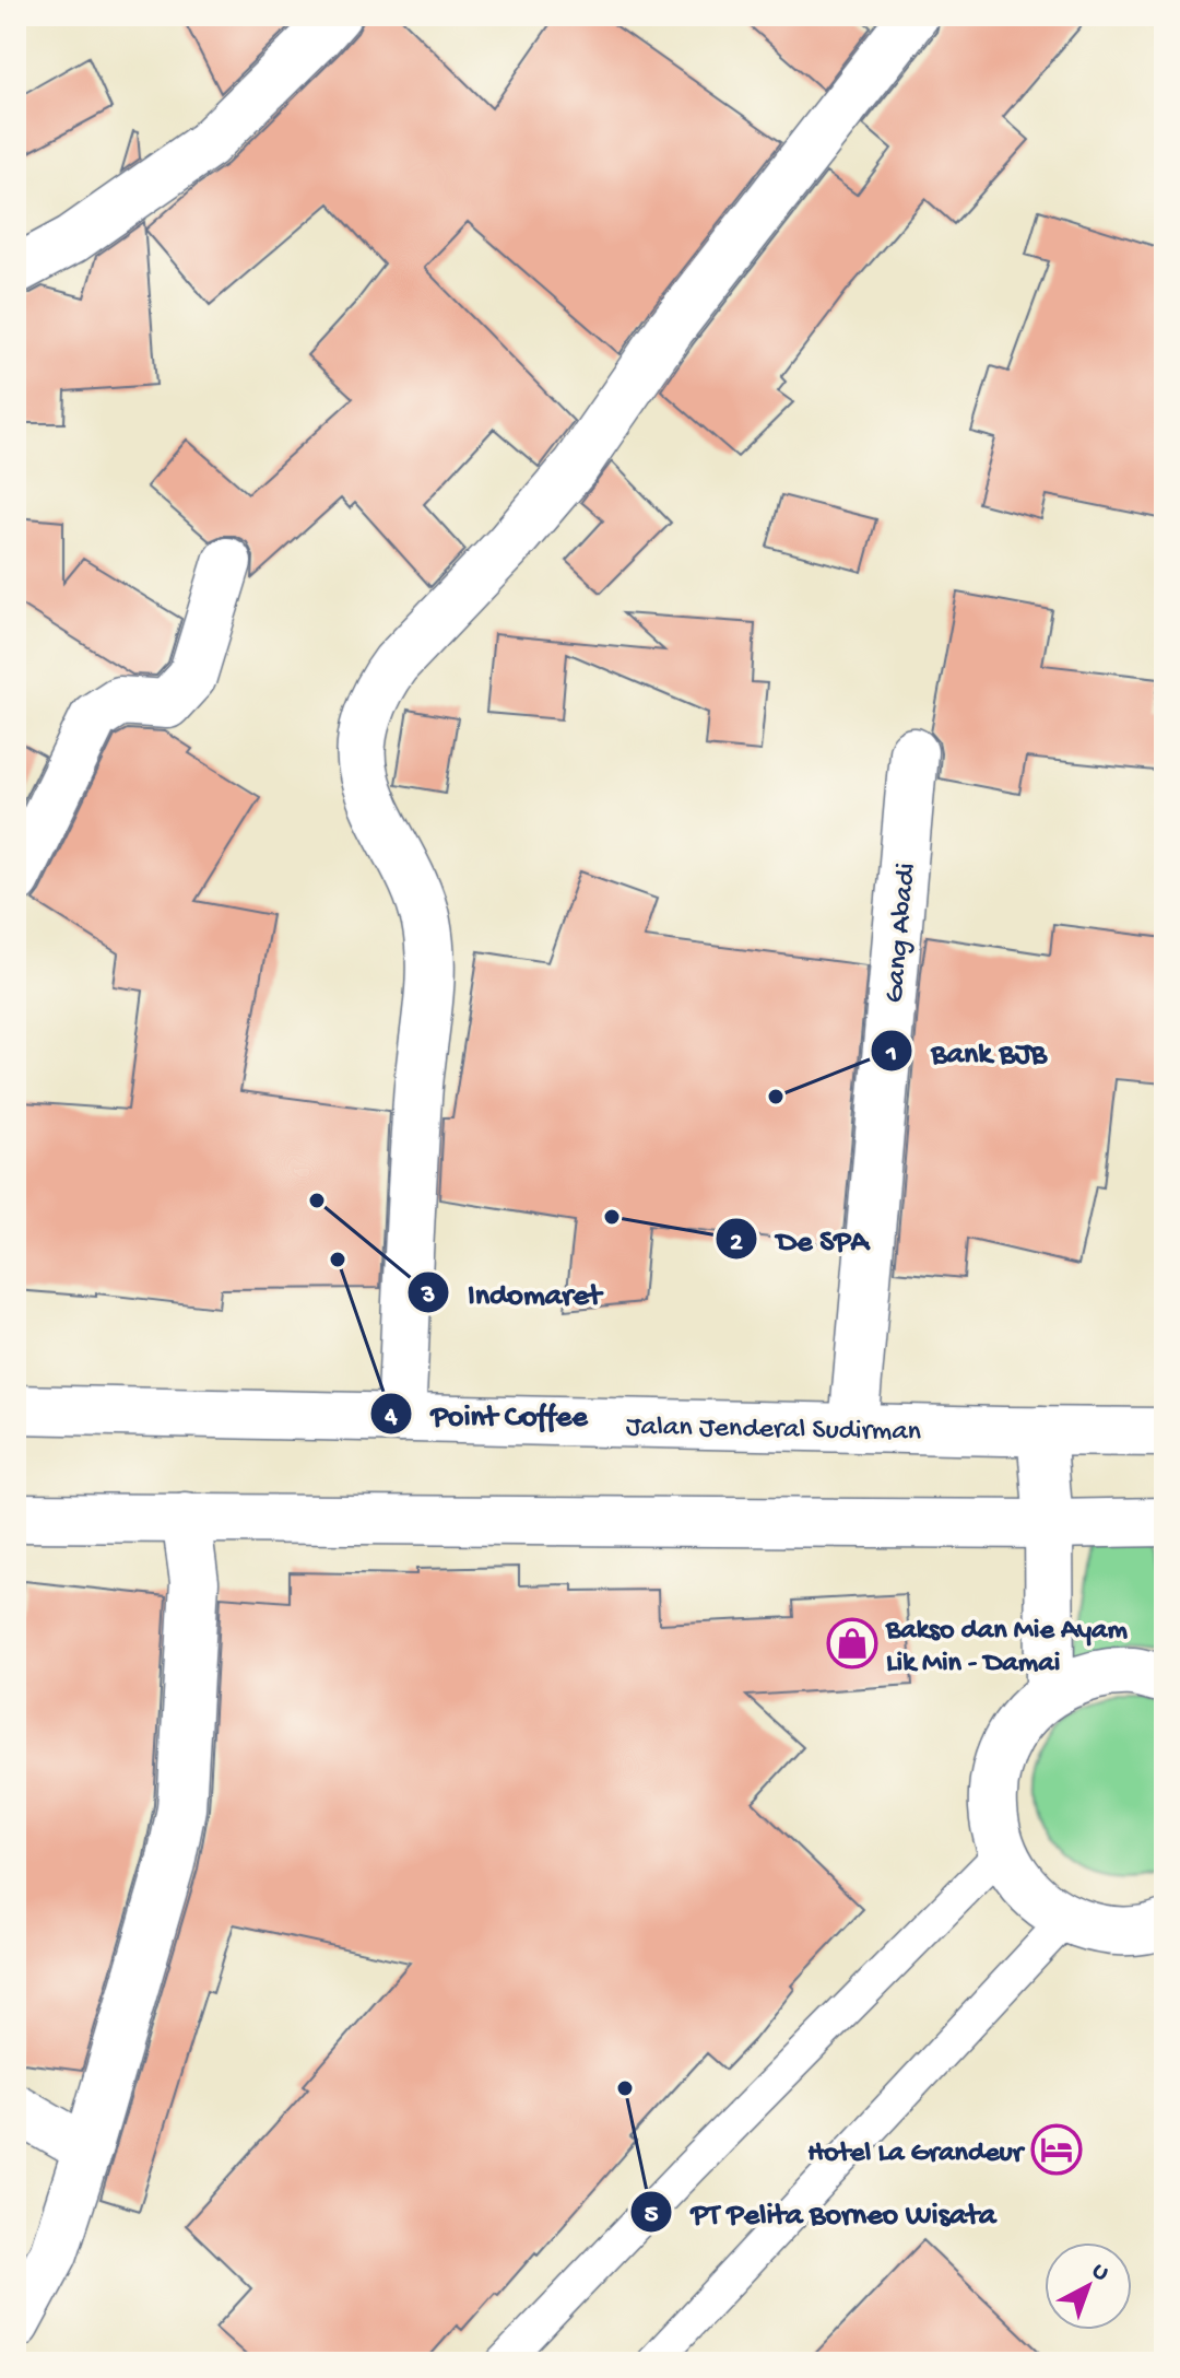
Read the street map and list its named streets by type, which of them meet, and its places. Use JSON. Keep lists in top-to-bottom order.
{
  "streets": {
    "main road": ["Gang Abadi", "Jalan Jenderal Sudirman"]
  },
  "crossings": [
    ["Gang Abadi", "Jalan Jenderal Sudirman"]
  ],
  "places": {
    "other": [
      "Bank BJB",
      "Indomaret",
      "De SPA",
      "Point Coffee",
      "PT Pelita Borneo Wisata"
    ],
    "shop": ["Bakso dan Mie Ayam Lik Min - Damai"],
    "hotel": ["Hotel La Grandeur"]
  },
  "north": "top right"
}
